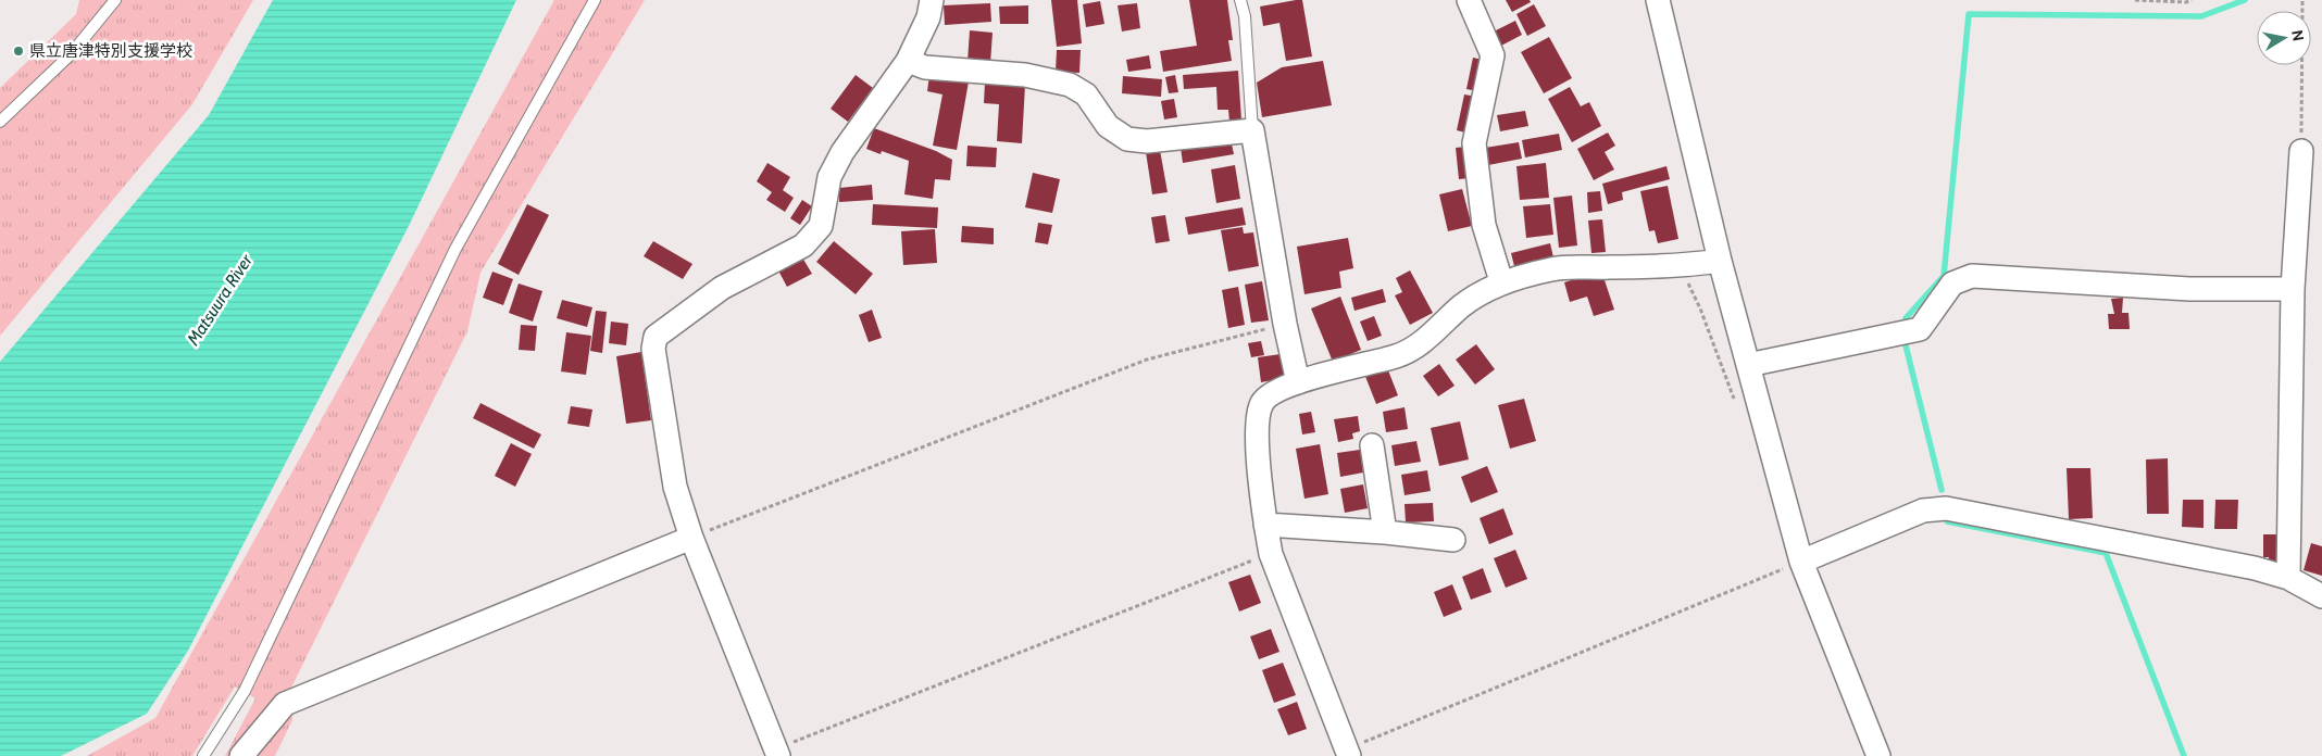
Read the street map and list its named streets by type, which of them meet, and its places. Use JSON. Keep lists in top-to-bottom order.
{
  "water": ["Matsuura River"],
  "places": ["県立唐津特別支援学校"],
  "north": "right"
}
